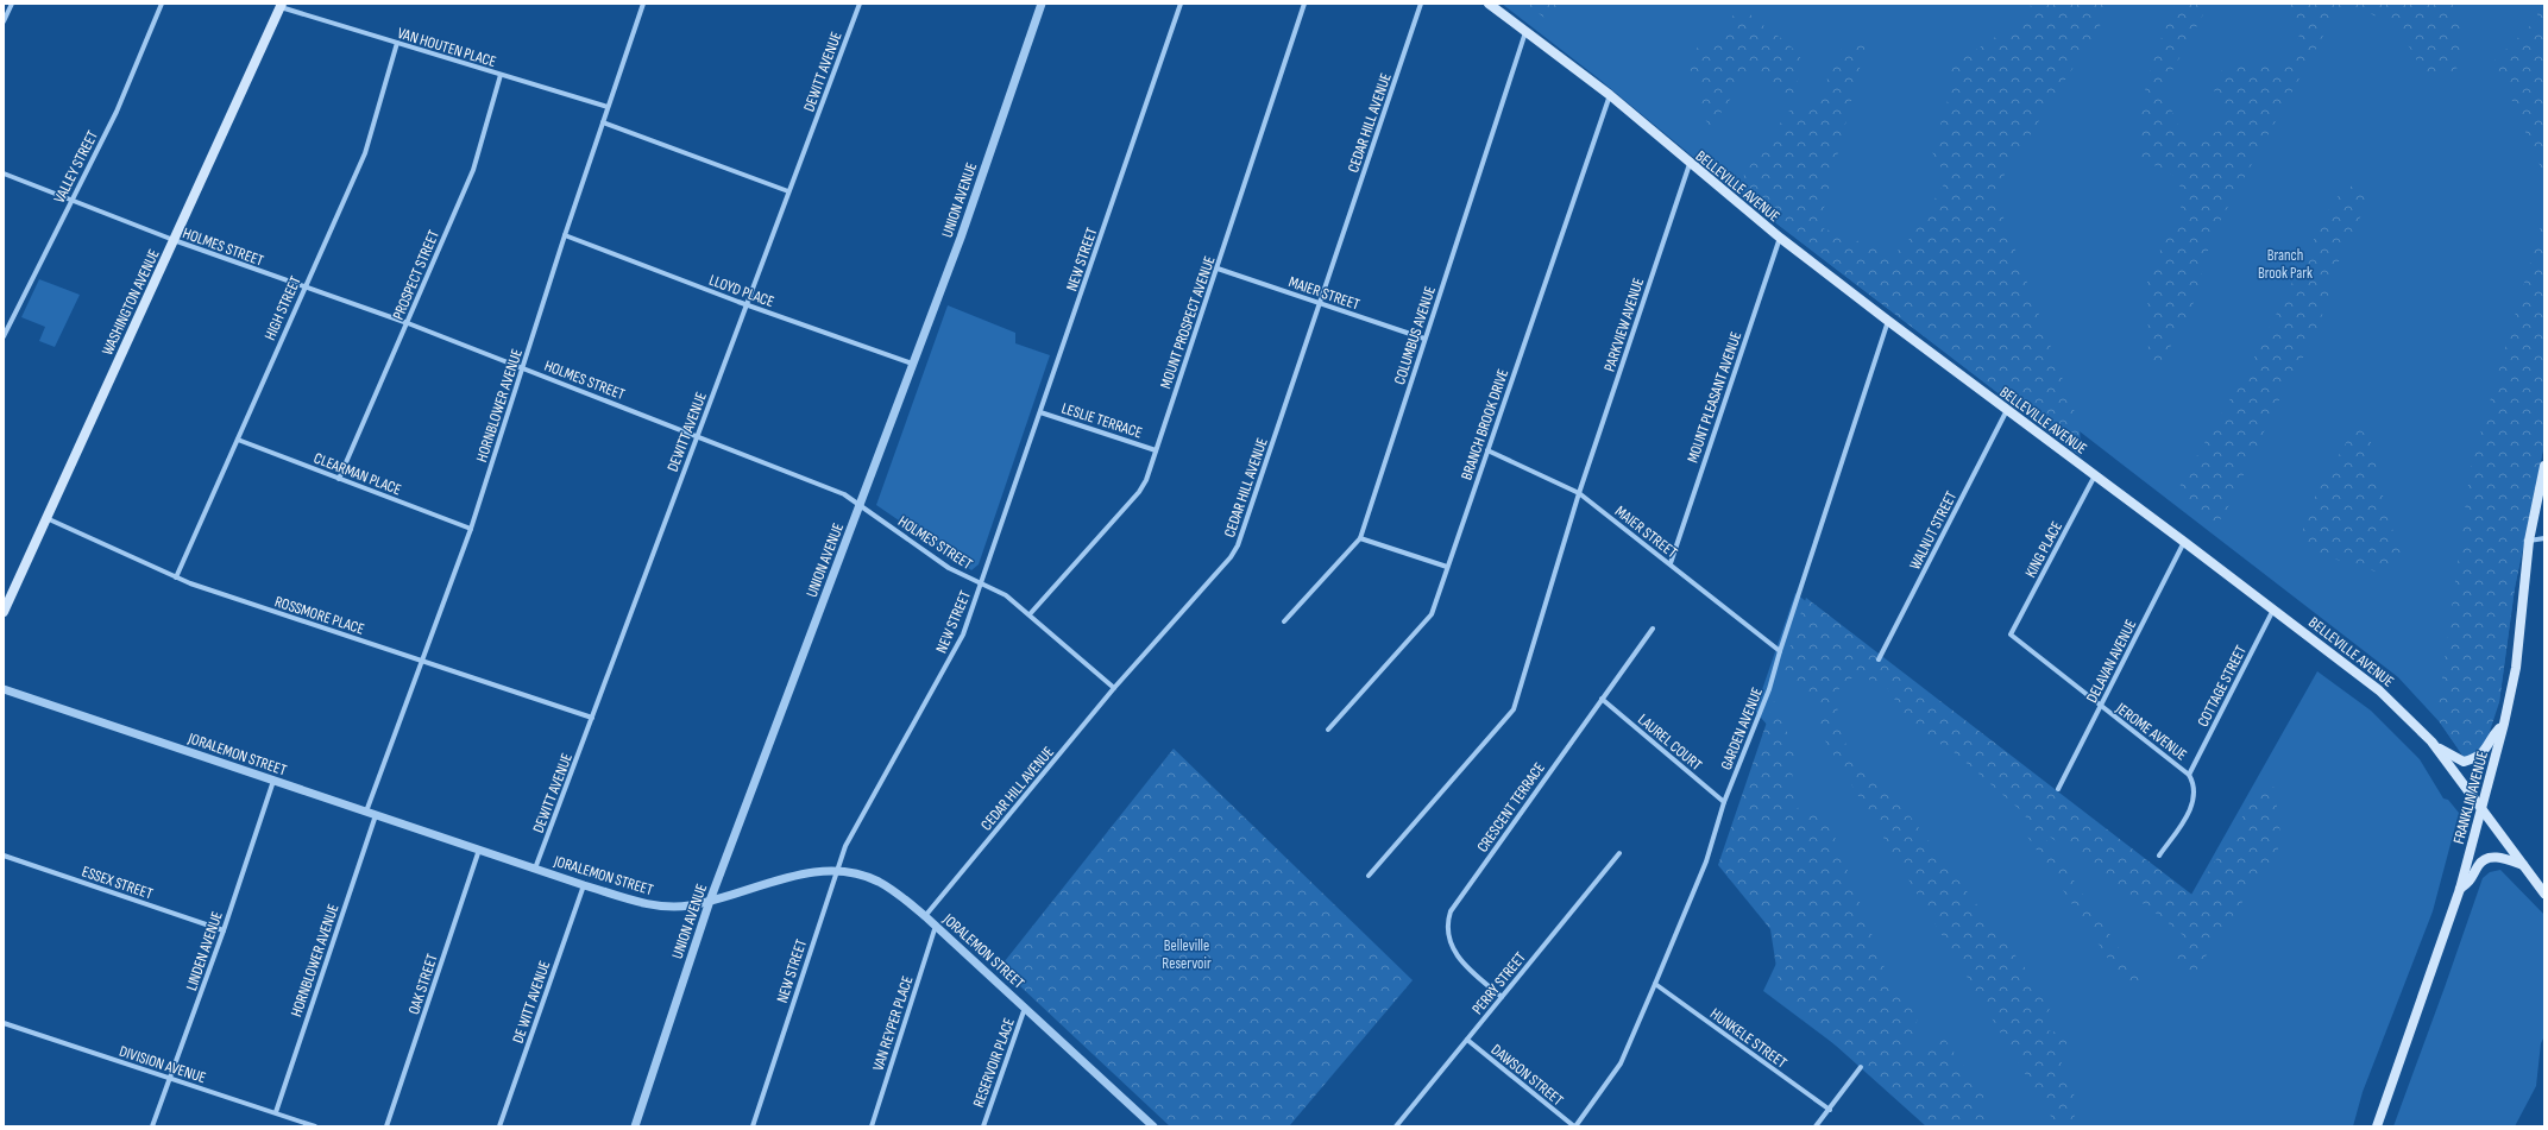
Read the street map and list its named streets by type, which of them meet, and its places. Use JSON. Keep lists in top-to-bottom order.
{
  "streets": {
    "main road": ["BELLEVILLE AVENUE", "WASHINGTON AVENUE", "FRANKLIN AVENUE"],
    "street": [
      "VAN HOUTEN PLACE",
      "DEWITT AVENUE",
      "CEDAR HILL AVENUE",
      "VALLEY STREET",
      "UNION AVENUE",
      "HOLMES STREET",
      "NEW STREET",
      "PROSPECT STREET",
      "LLOYD PLACE",
      "MAIER STREET",
      "HIGH STREET",
      "MOUNT PROSPECT AVENUE",
      "PARKVIEW AVENUE",
      "COLUMBUS AVENUE",
      "MOUNT PLEASANT AVENUE",
      "HORNBLOWER AVENUE",
      "LESLIE TERRACE",
      "BRANCH BROOK DRIVE",
      "CLEARMAN PLACE",
      "WALNUT STREET",
      "KING PLACE",
      "ROSSMORE PLACE",
      "DELAVAN AVENUE",
      "COTTAGE STREET",
      "GARDEN AVENUE",
      "JEROME AVENUE",
      "LAUREL COURT",
      "JORALEMON STREET",
      "CRESCENT TERRACE",
      "ESSEX STREET",
      "LINDEN AVENUE",
      "PERRY STREET",
      "OAK STREET",
      "DE WITT AVENUE",
      "VAN REYPER PLACE",
      "HUNKELE STREET",
      "RESERVOIR PLACE",
      "DIVISION AVENUE",
      "DAWSON STREET"
    ]
  },
  "crossings": [
    ["VAN HOUTEN PLACE", "PROSPECT STREET"],
    ["VAN HOUTEN PLACE", "WASHINGTON AVENUE"],
    ["VAN HOUTEN PLACE", "HIGH STREET"],
    ["VAN HOUTEN PLACE", "HORNBLOWER AVENUE"],
    ["DEWITT AVENUE", "HOLMES STREET"],
    ["DEWITT AVENUE", "LLOYD PLACE"],
    ["DEWITT AVENUE", "ROSSMORE PLACE"],
    ["DEWITT AVENUE", "JORALEMON STREET"],
    ["CEDAR HILL AVENUE", "HOLMES STREET"],
    ["CEDAR HILL AVENUE", "MAIER STREET"],
    ["CEDAR HILL AVENUE", "JORALEMON STREET"],
    ["VALLEY STREET", "HOLMES STREET"],
    ["BELLEVILLE AVENUE", "PARKVIEW AVENUE"],
    ["BELLEVILLE AVENUE", "COLUMBUS AVENUE"],
    ["BELLEVILLE AVENUE", "MOUNT PLEASANT AVENUE"],
    ["BELLEVILLE AVENUE", "BRANCH BROOK DRIVE"],
    ["BELLEVILLE AVENUE", "WALNUT STREET"],
    ["BELLEVILLE AVENUE", "KING PLACE"],
    ["BELLEVILLE AVENUE", "DELAVAN AVENUE"],
    ["BELLEVILLE AVENUE", "COTTAGE STREET"],
    ["BELLEVILLE AVENUE", "GARDEN AVENUE"],
    ["BELLEVILLE AVENUE", "FRANKLIN AVENUE"],
    ["UNION AVENUE", "HOLMES STREET"],
    ["UNION AVENUE", "LLOYD PLACE"],
    ["UNION AVENUE", "JORALEMON STREET"],
    ["HOLMES STREET", "NEW STREET"],
    ["HOLMES STREET", "PROSPECT STREET"],
    ["HOLMES STREET", "WASHINGTON AVENUE"],
    ["HOLMES STREET", "HIGH STREET"],
    ["HOLMES STREET", "MOUNT PROSPECT AVENUE"],
    ["HOLMES STREET", "HORNBLOWER AVENUE"],
    ["NEW STREET", "LESLIE TERRACE"],
    ["NEW STREET", "JORALEMON STREET"],
    ["PROSPECT STREET", "CLEARMAN PLACE"],
    ["LLOYD PLACE", "HORNBLOWER AVENUE"],
    ["MAIER STREET", "MOUNT PROSPECT AVENUE"],
    ["MAIER STREET", "PARKVIEW AVENUE"],
    ["MAIER STREET", "COLUMBUS AVENUE"],
    ["MAIER STREET", "MOUNT PLEASANT AVENUE"],
    ["MAIER STREET", "BRANCH BROOK DRIVE"],
    ["MAIER STREET", "GARDEN AVENUE"],
    ["WASHINGTON AVENUE", "ROSSMORE PLACE"],
    ["HIGH STREET", "CLEARMAN PLACE"],
    ["HIGH STREET", "ROSSMORE PLACE"],
    ["MOUNT PROSPECT AVENUE", "LESLIE TERRACE"],
    ["HORNBLOWER AVENUE", "CLEARMAN PLACE"],
    ["HORNBLOWER AVENUE", "ROSSMORE PLACE"],
    ["HORNBLOWER AVENUE", "JORALEMON STREET"],
    ["HORNBLOWER AVENUE", "DIVISION AVENUE"],
    ["KING PLACE", "JEROME AVENUE"],
    ["DELAVAN AVENUE", "JEROME AVENUE"],
    ["COTTAGE STREET", "JEROME AVENUE"],
    ["GARDEN AVENUE", "LAUREL COURT"],
    ["GARDEN AVENUE", "HUNKELE STREET"],
    ["GARDEN AVENUE", "DAWSON STREET"],
    ["LAUREL COURT", "CRESCENT TERRACE"],
    ["JORALEMON STREET", "LINDEN AVENUE"],
    ["JORALEMON STREET", "OAK STREET"],
    ["JORALEMON STREET", "DE WITT AVENUE"],
    ["JORALEMON STREET", "VAN REYPER PLACE"],
    ["JORALEMON STREET", "RESERVOIR PLACE"],
    ["CRESCENT TERRACE", "PERRY STREET"],
    ["ESSEX STREET", "LINDEN AVENUE"],
    ["LINDEN AVENUE", "DIVISION AVENUE"],
    ["PERRY STREET", "DAWSON STREET"]
  ],
  "parks": ["Branch Brook Park", "Belleville Reservoir"]
}
